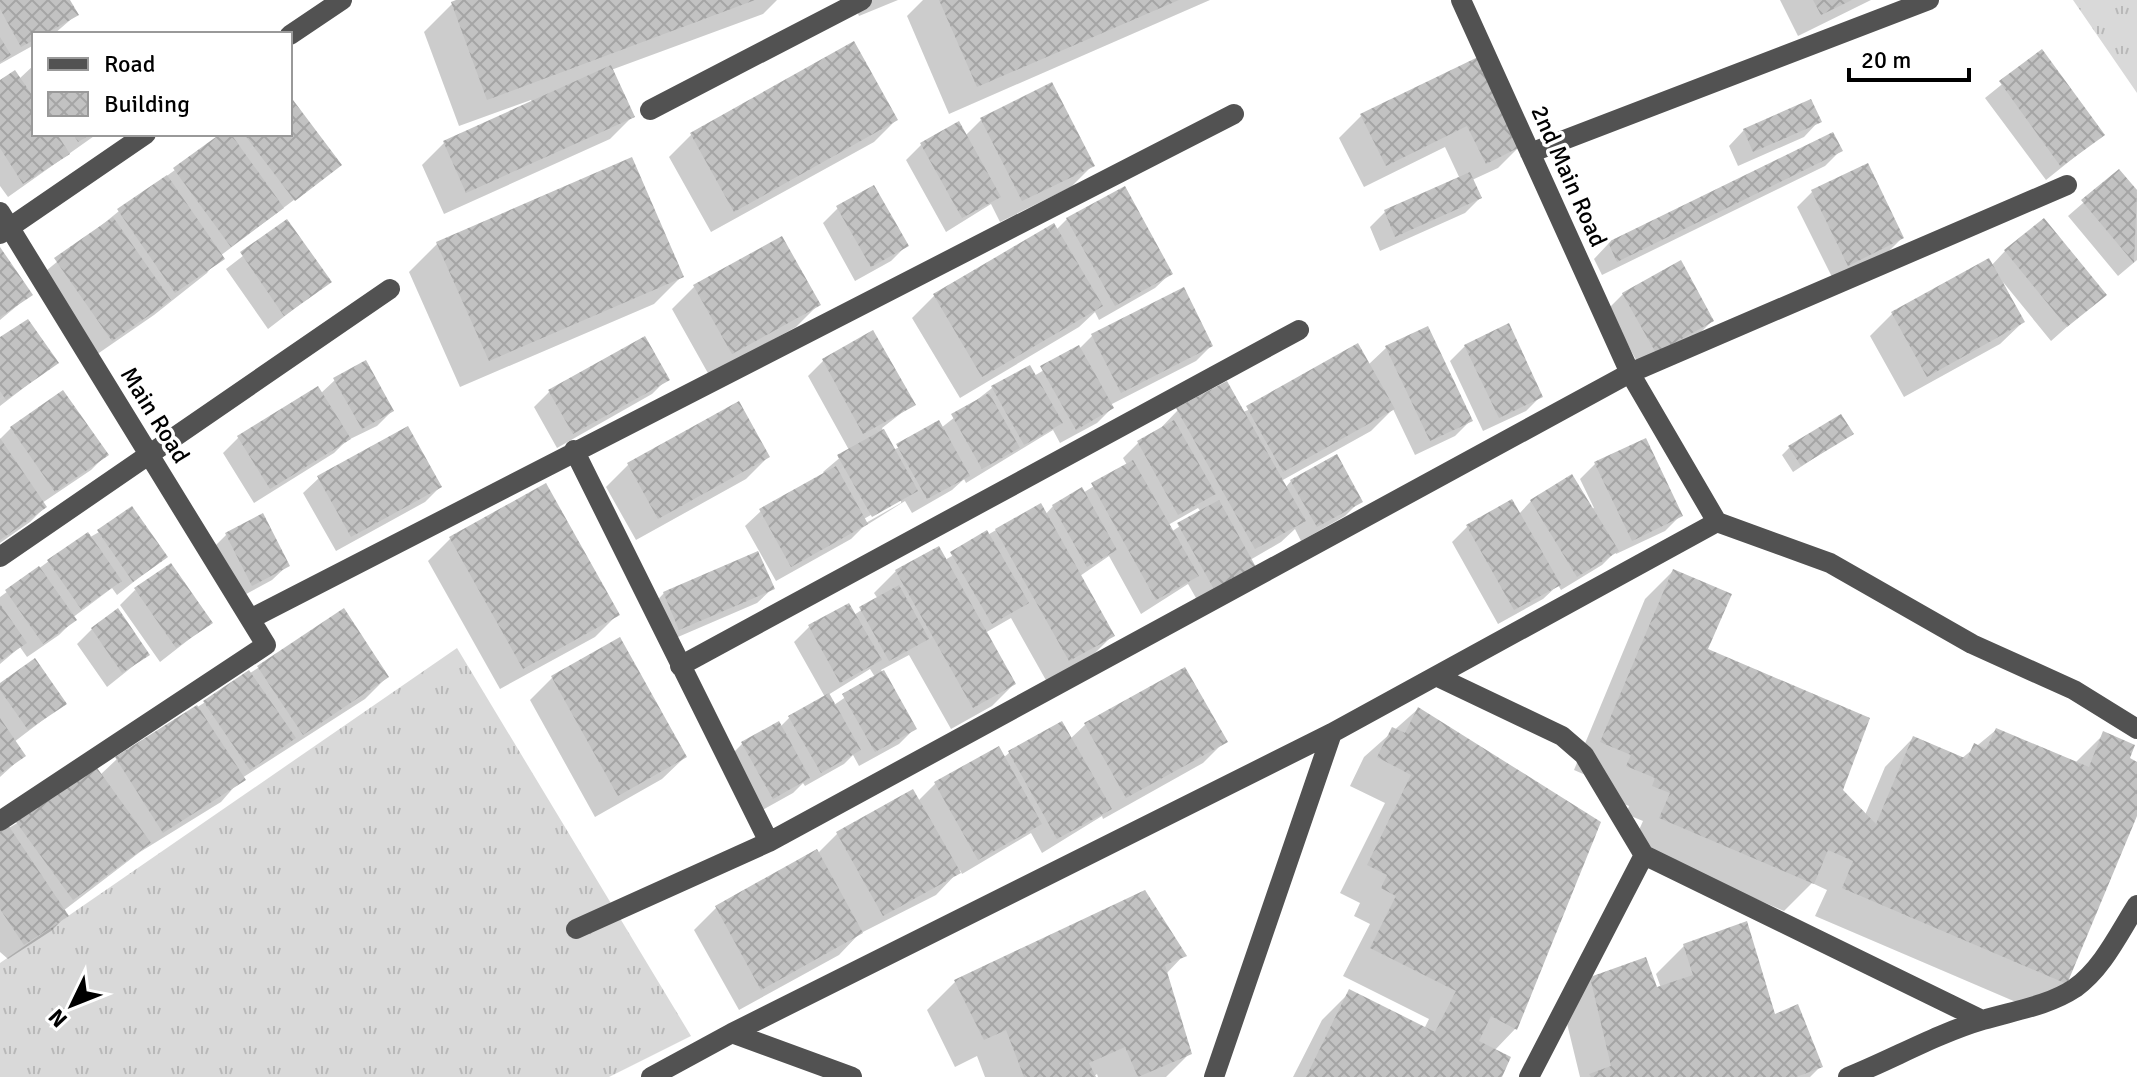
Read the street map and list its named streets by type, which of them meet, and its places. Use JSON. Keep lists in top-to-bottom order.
{
  "streets": {
    "street": ["2nd Main Road", "Main Road"]
  },
  "legend": ["Road", "Building"],
  "scale_bar": "20 m",
  "north": "bottom left"
}
